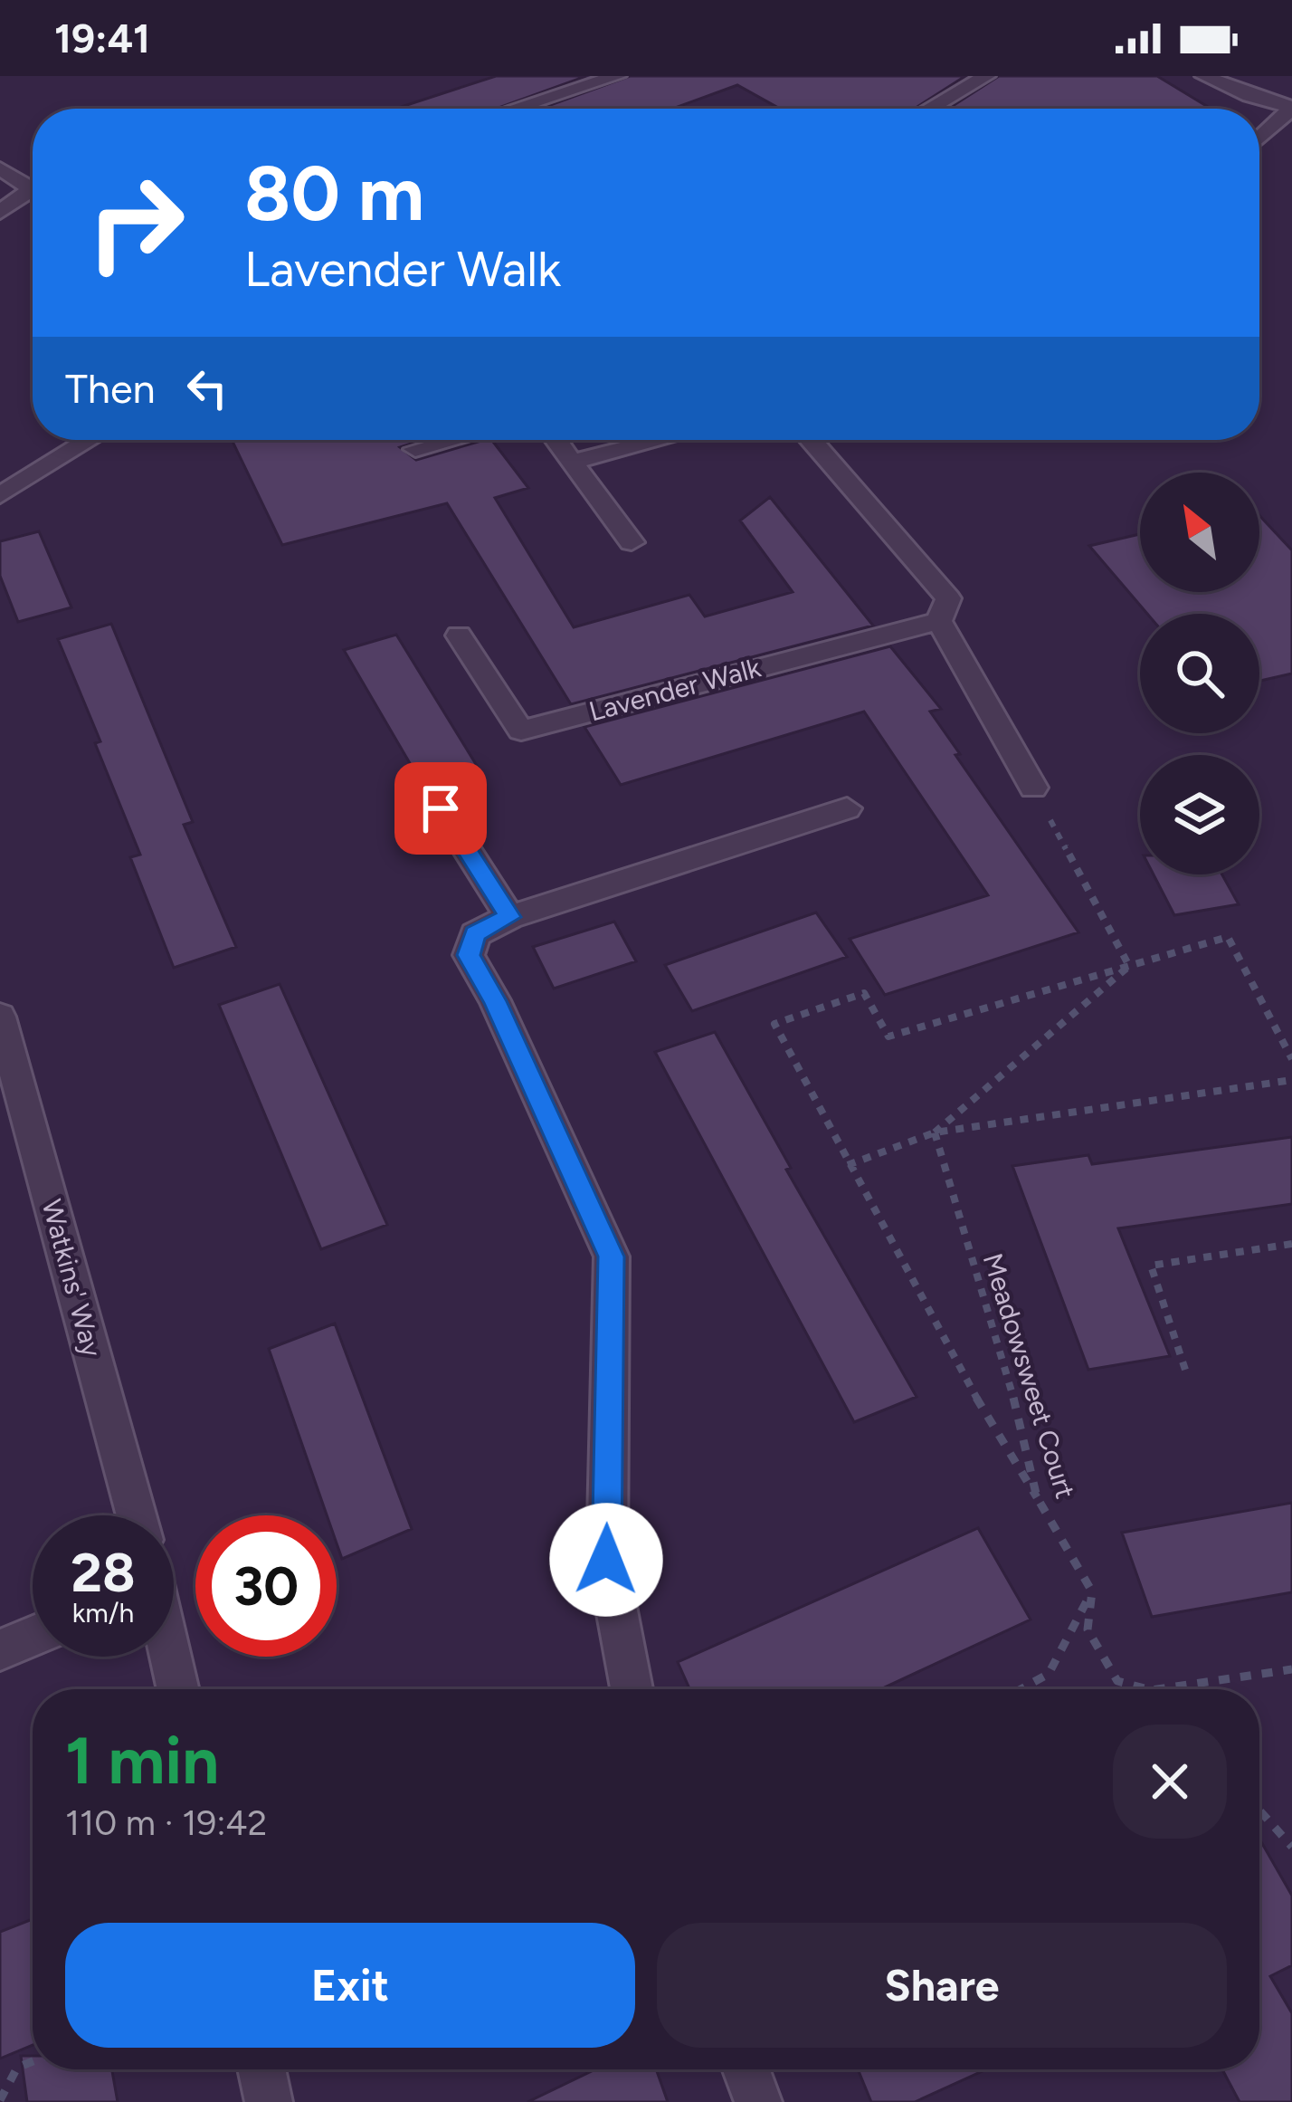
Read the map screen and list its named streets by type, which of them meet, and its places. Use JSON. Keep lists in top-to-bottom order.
{
  "streets": {
    "street": ["Lavender Walk", "Watkins' Way"],
    "path": ["Meadowsweet Court"]
  },
  "north": "top left",
  "page": {
    "status": "19:41",
    "turn": ["80 m", "Lavender Walk"],
    "then": "Then",
    "speed": "28 km/h",
    "limit": "30",
    "heading": ["1 min", "110 m · 19:42"],
    "buttons": ["Exit", "Share"]
  }
}
